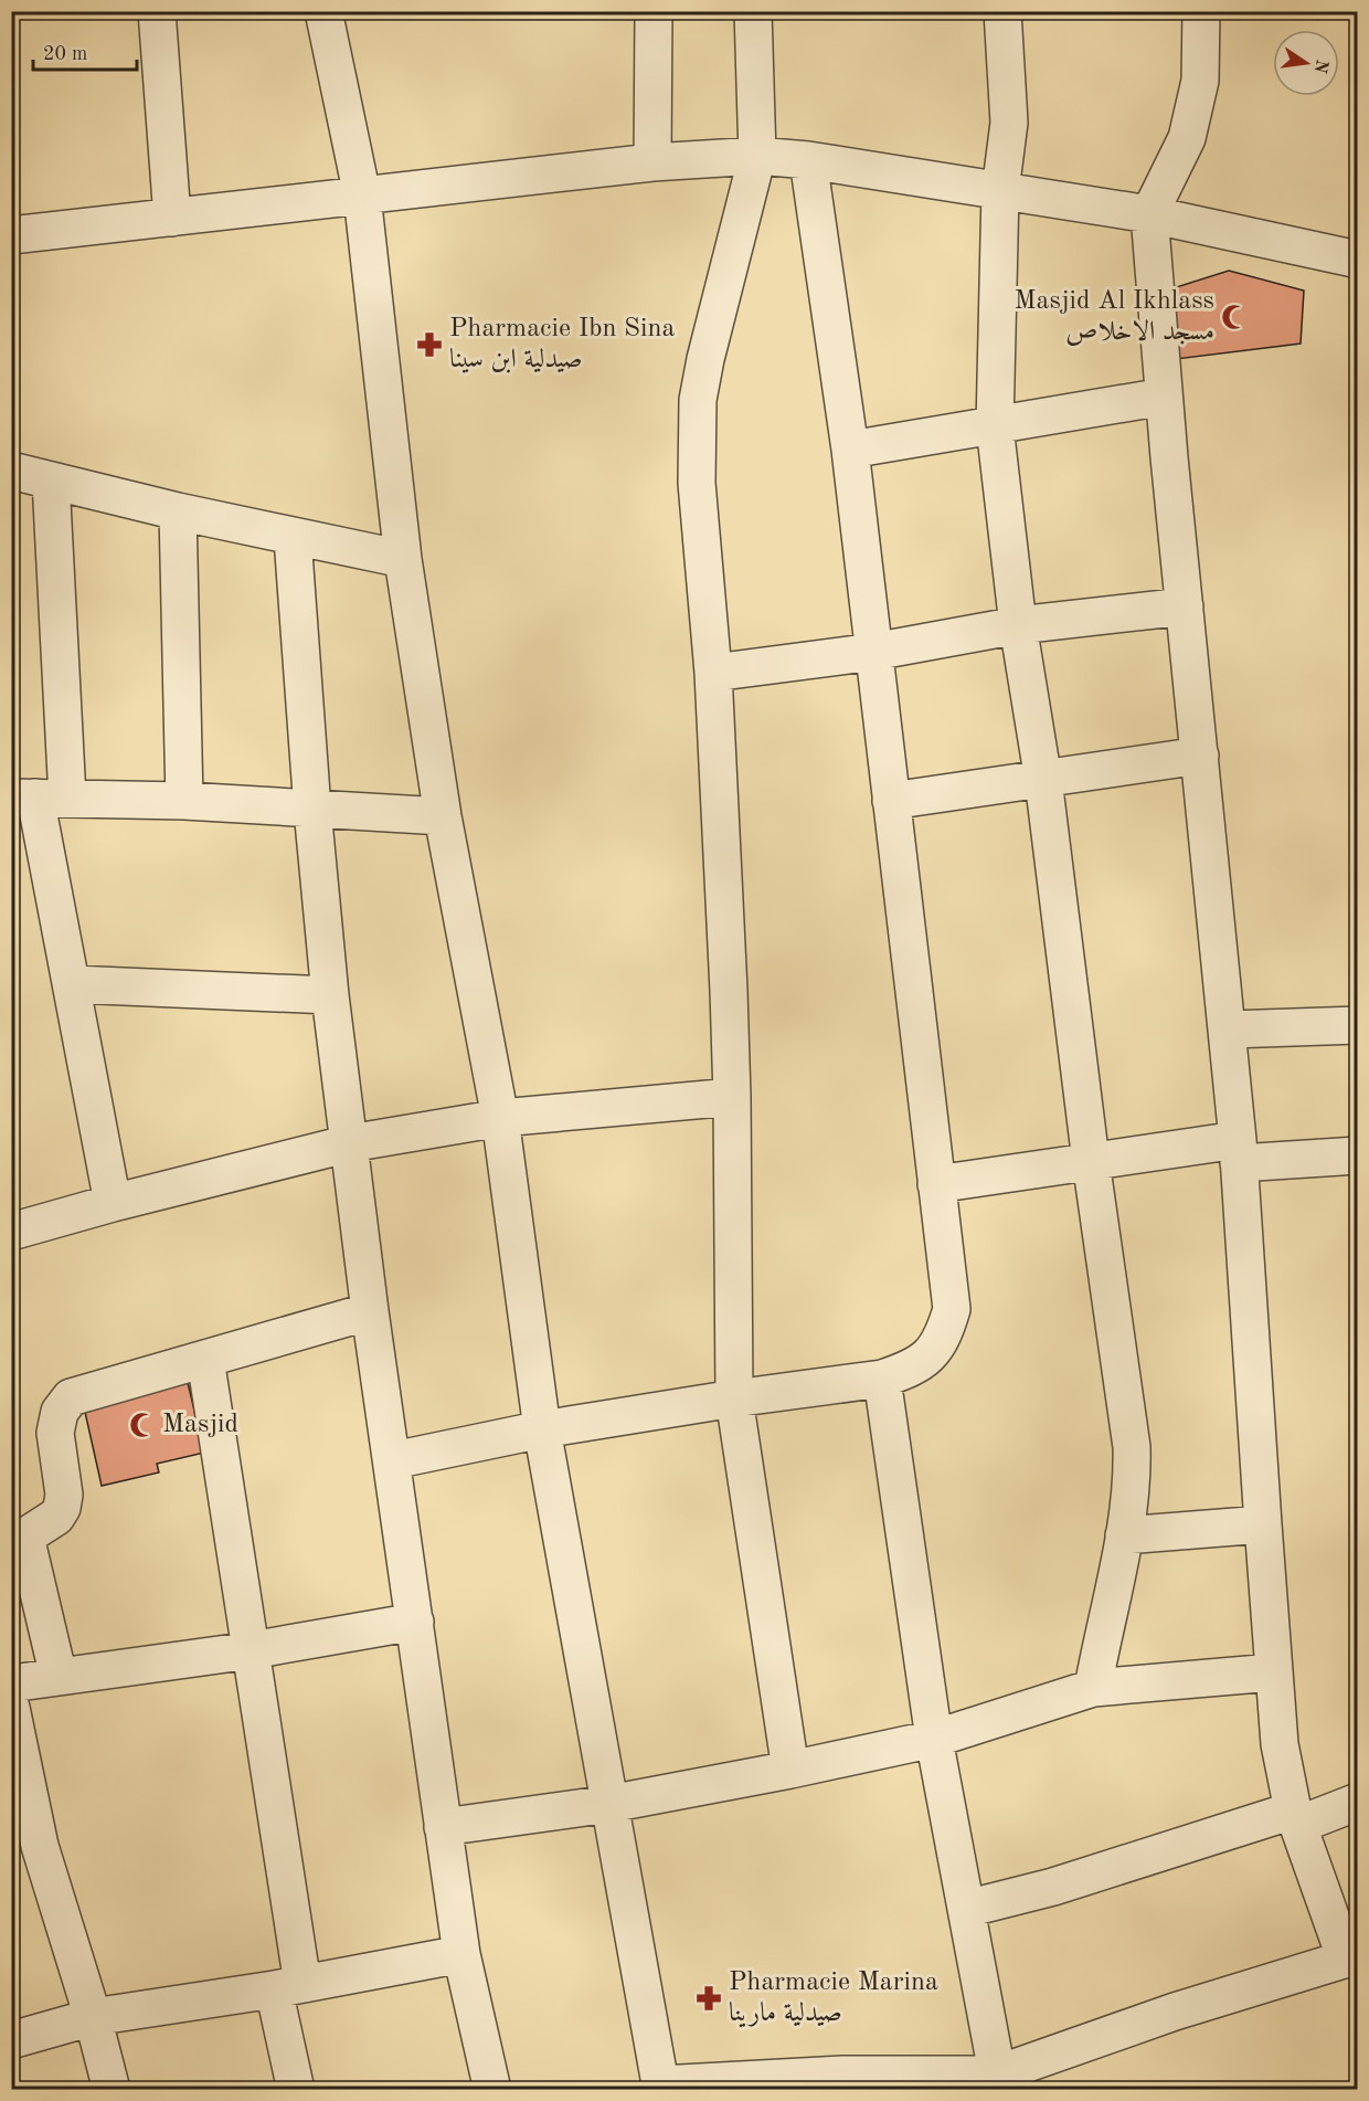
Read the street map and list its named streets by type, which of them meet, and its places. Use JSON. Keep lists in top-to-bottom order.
{
  "places": {
    "mosque": ["Masjid Al Ikhlass مسجد الاخلاص", "Masjid"],
    "pharmacy": ["Pharmacie Ibn Sina صيدلية ابن سينا", "Pharmacie Marina صيدلية مارينا"]
  },
  "scale_bar": "20 m",
  "north": "right"
}
